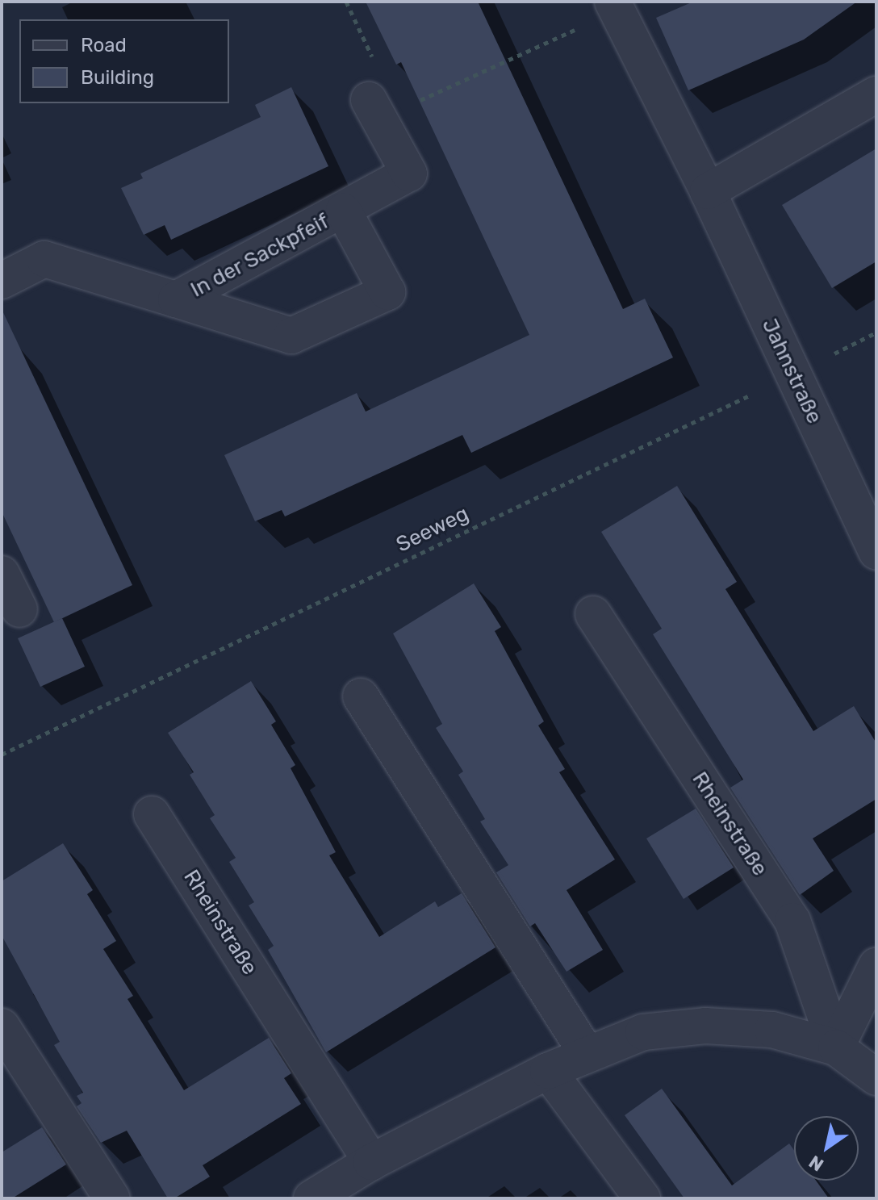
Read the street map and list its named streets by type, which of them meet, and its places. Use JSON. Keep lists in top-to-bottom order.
{
  "streets": {
    "street": ["In der Sackpfeif", "Jahnstraße", "Rheinstraße"],
    "path": ["Seeweg"]
  },
  "crossings": [
    ["Jahnstraße", "Seeweg"]
  ],
  "legend": ["Road", "Building"],
  "north": "bottom left"
}
